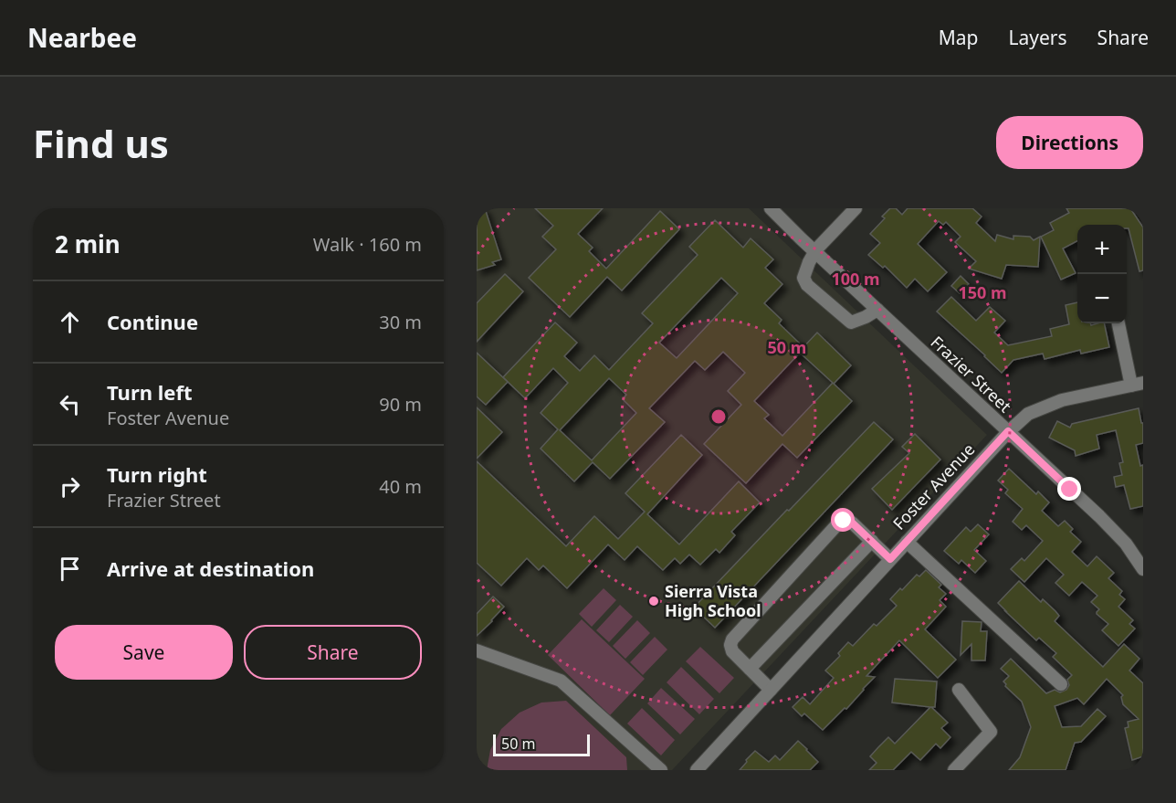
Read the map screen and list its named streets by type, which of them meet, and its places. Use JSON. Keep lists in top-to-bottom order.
{
  "streets": {
    "street": ["Frazier Street", "Foster Avenue"]
  },
  "crossings": [
    ["Frazier Street", "Foster Avenue"]
  ],
  "places": ["Sierra Vista High School"],
  "scale_bar": "50 m",
  "page": {
    "header": "Nearbee",
    "nav": ["Map", "Layers", "Share"],
    "buttons": [
      "Directions",
      ["Save", "Share"]
    ],
    "title": "Find us",
    "heading": ["2 min", "Walk · 160 m"],
    "map_buttons": ["+", "−"],
    "list": [
      ["Continue", "30 m"],
      ["Turn left", "Foster Avenue", "90 m"],
      ["Turn right", "Frazier Street", "40 m"],
      "Arrive at destination"
    ],
    "scale": "50 m"
  },
  "rings": ["100 m", "150 m", "50 m"]
}
